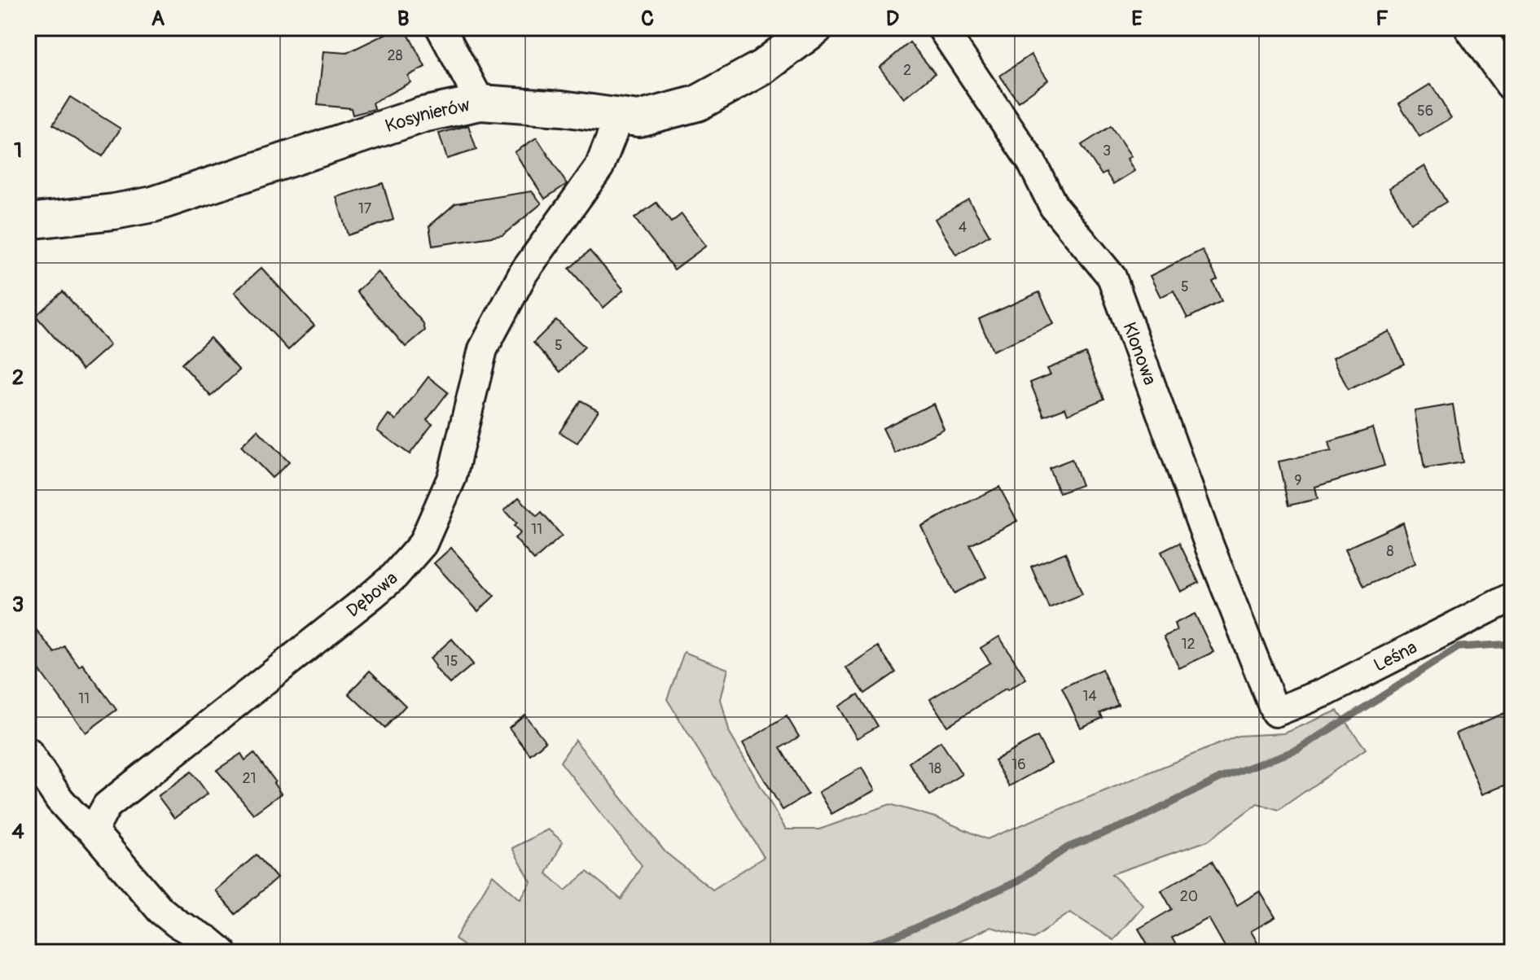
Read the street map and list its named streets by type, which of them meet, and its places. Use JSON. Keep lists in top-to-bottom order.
{
  "streets": {
    "street": [
      "Kosynierów",
      "Klonowa",
      "Dębowa",
      "Leśna"
    ]
  },
  "crossings": [
    ["Kosynierów", "Dębowa"],
    ["Klonowa", "Leśna"]
  ],
  "house_numbers": [
    "28",
    "2",
    "56",
    "3",
    "17",
    "4",
    "5",
    "5",
    "9",
    "11",
    "8",
    "12",
    "15",
    "14",
    "11",
    "16",
    "18",
    "21",
    "20"
  ],
  "grid": {
    "columns": [
      "A",
      "B",
      "C",
      "D",
      "E",
      "F"
    ],
    "rows": [
      "1",
      "2",
      "3",
      "4"
    ]
  }
}
